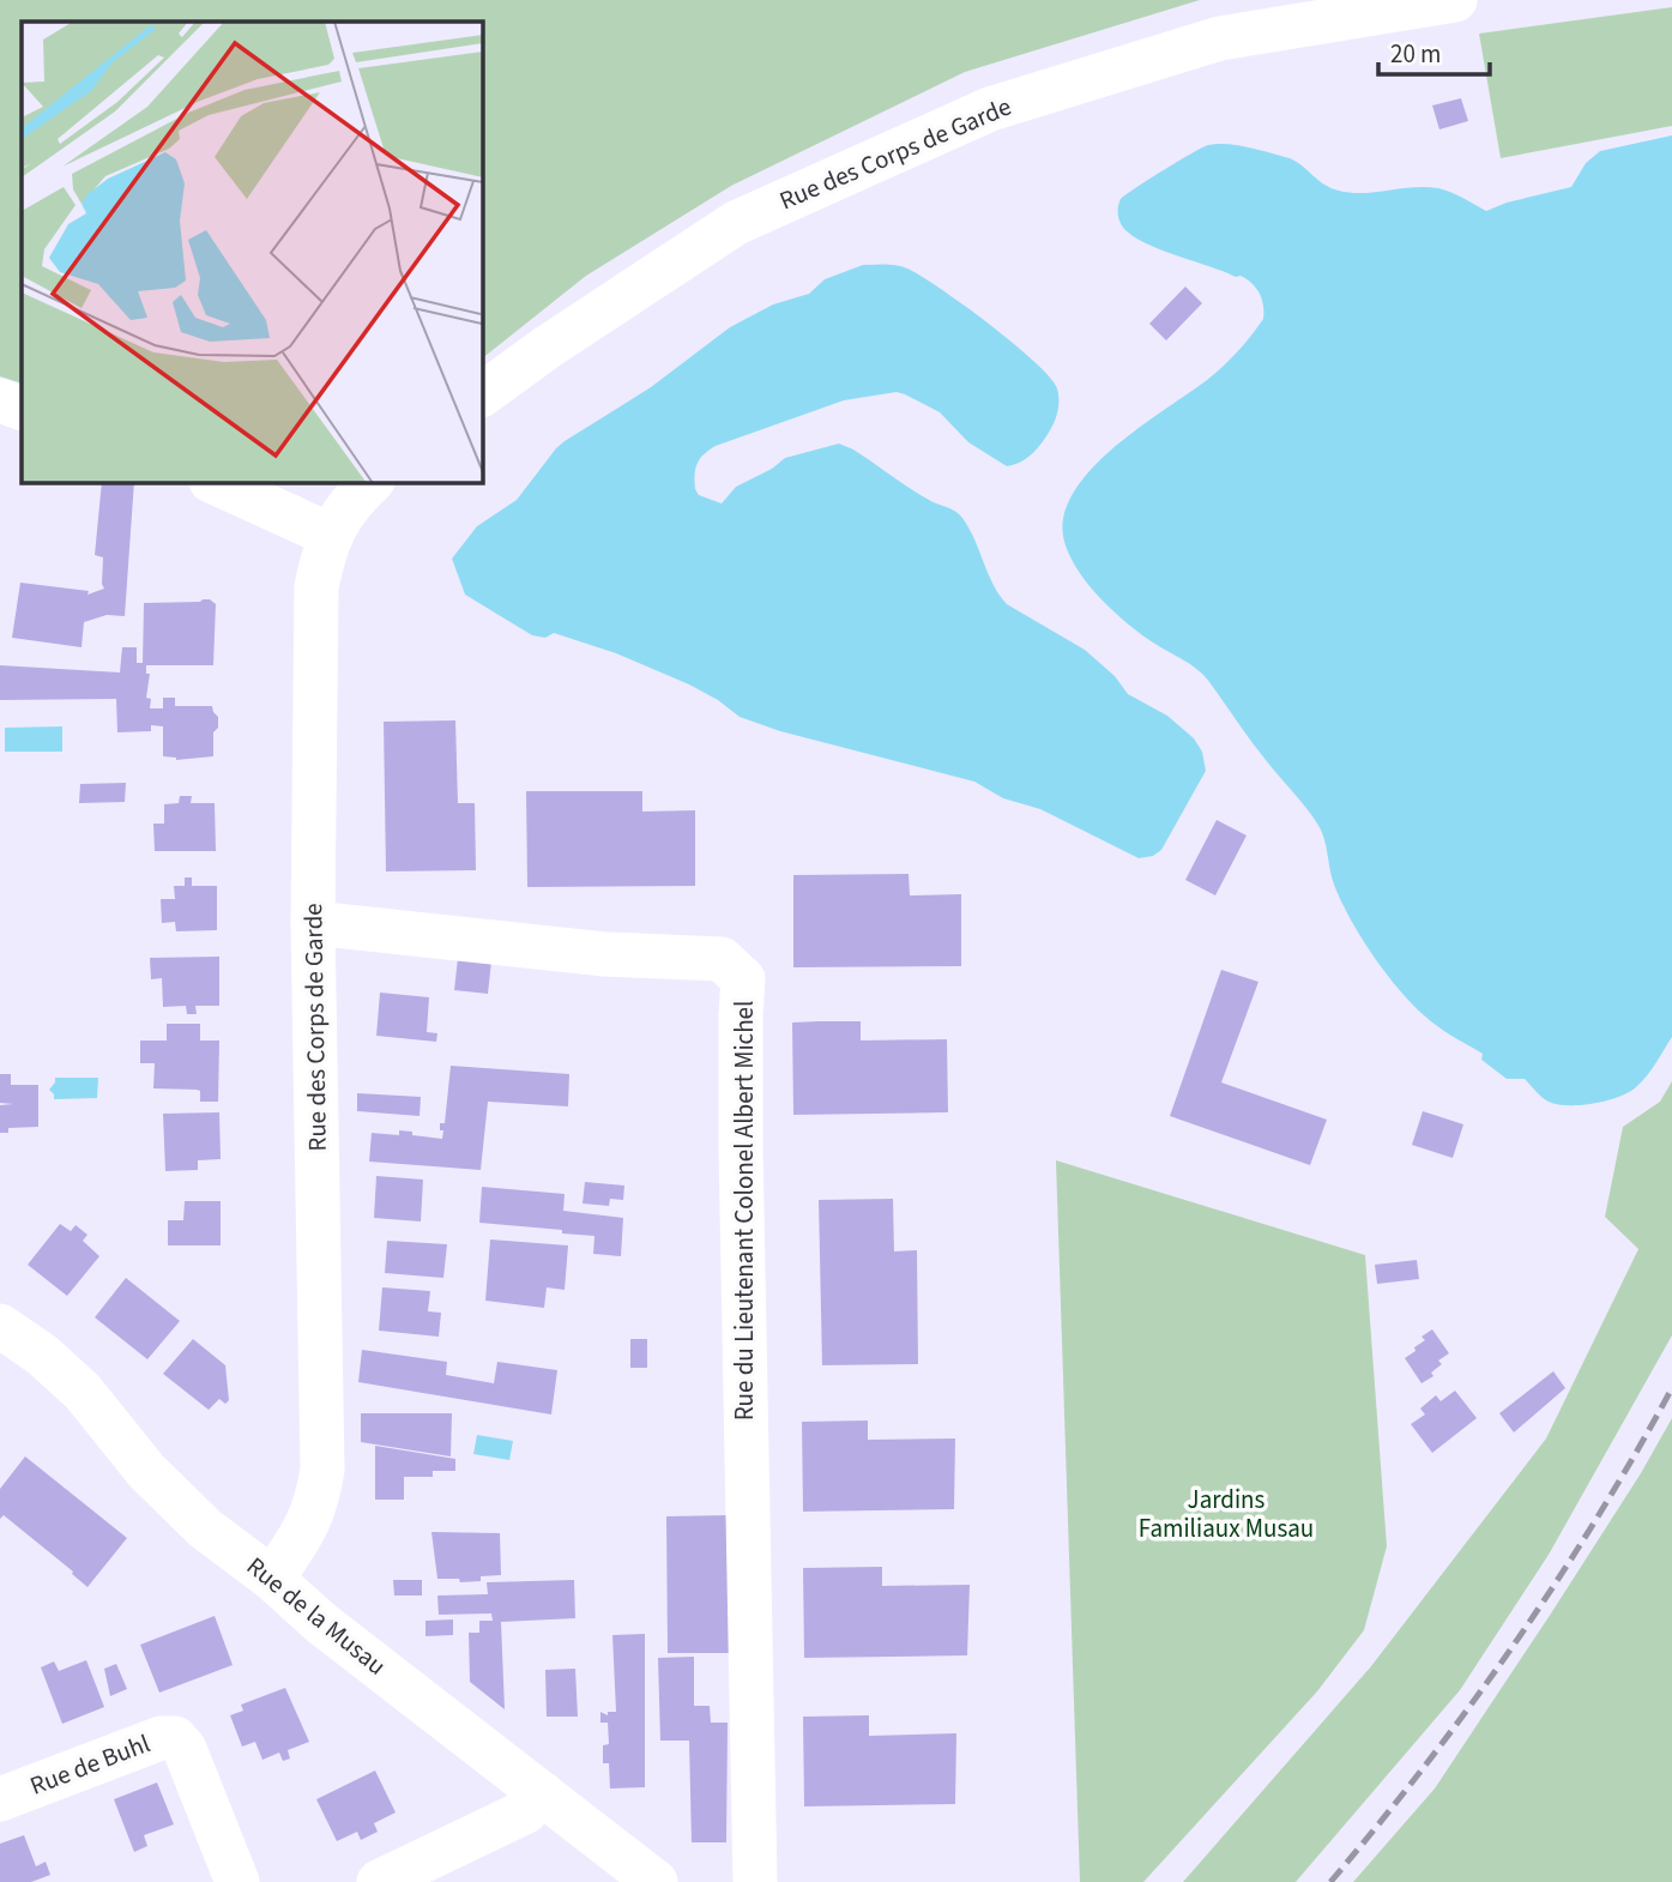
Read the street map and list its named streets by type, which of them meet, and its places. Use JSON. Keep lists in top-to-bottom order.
{
  "streets": {
    "street": [
      "Rue des Corps de Garde",
      "Rue du Lieutenant Colonel Albert Michel",
      "Rue de la Musau",
      "Rue de Buhl"
    ]
  },
  "crossings": [
    ["Rue des Corps de Garde", "Rue du Lieutenant Colonel Albert Michel"],
    ["Rue des Corps de Garde", "Rue de la Musau"]
  ],
  "parks": ["Jardins Familiaux Musau"],
  "scale_bar": "20 m"
}
